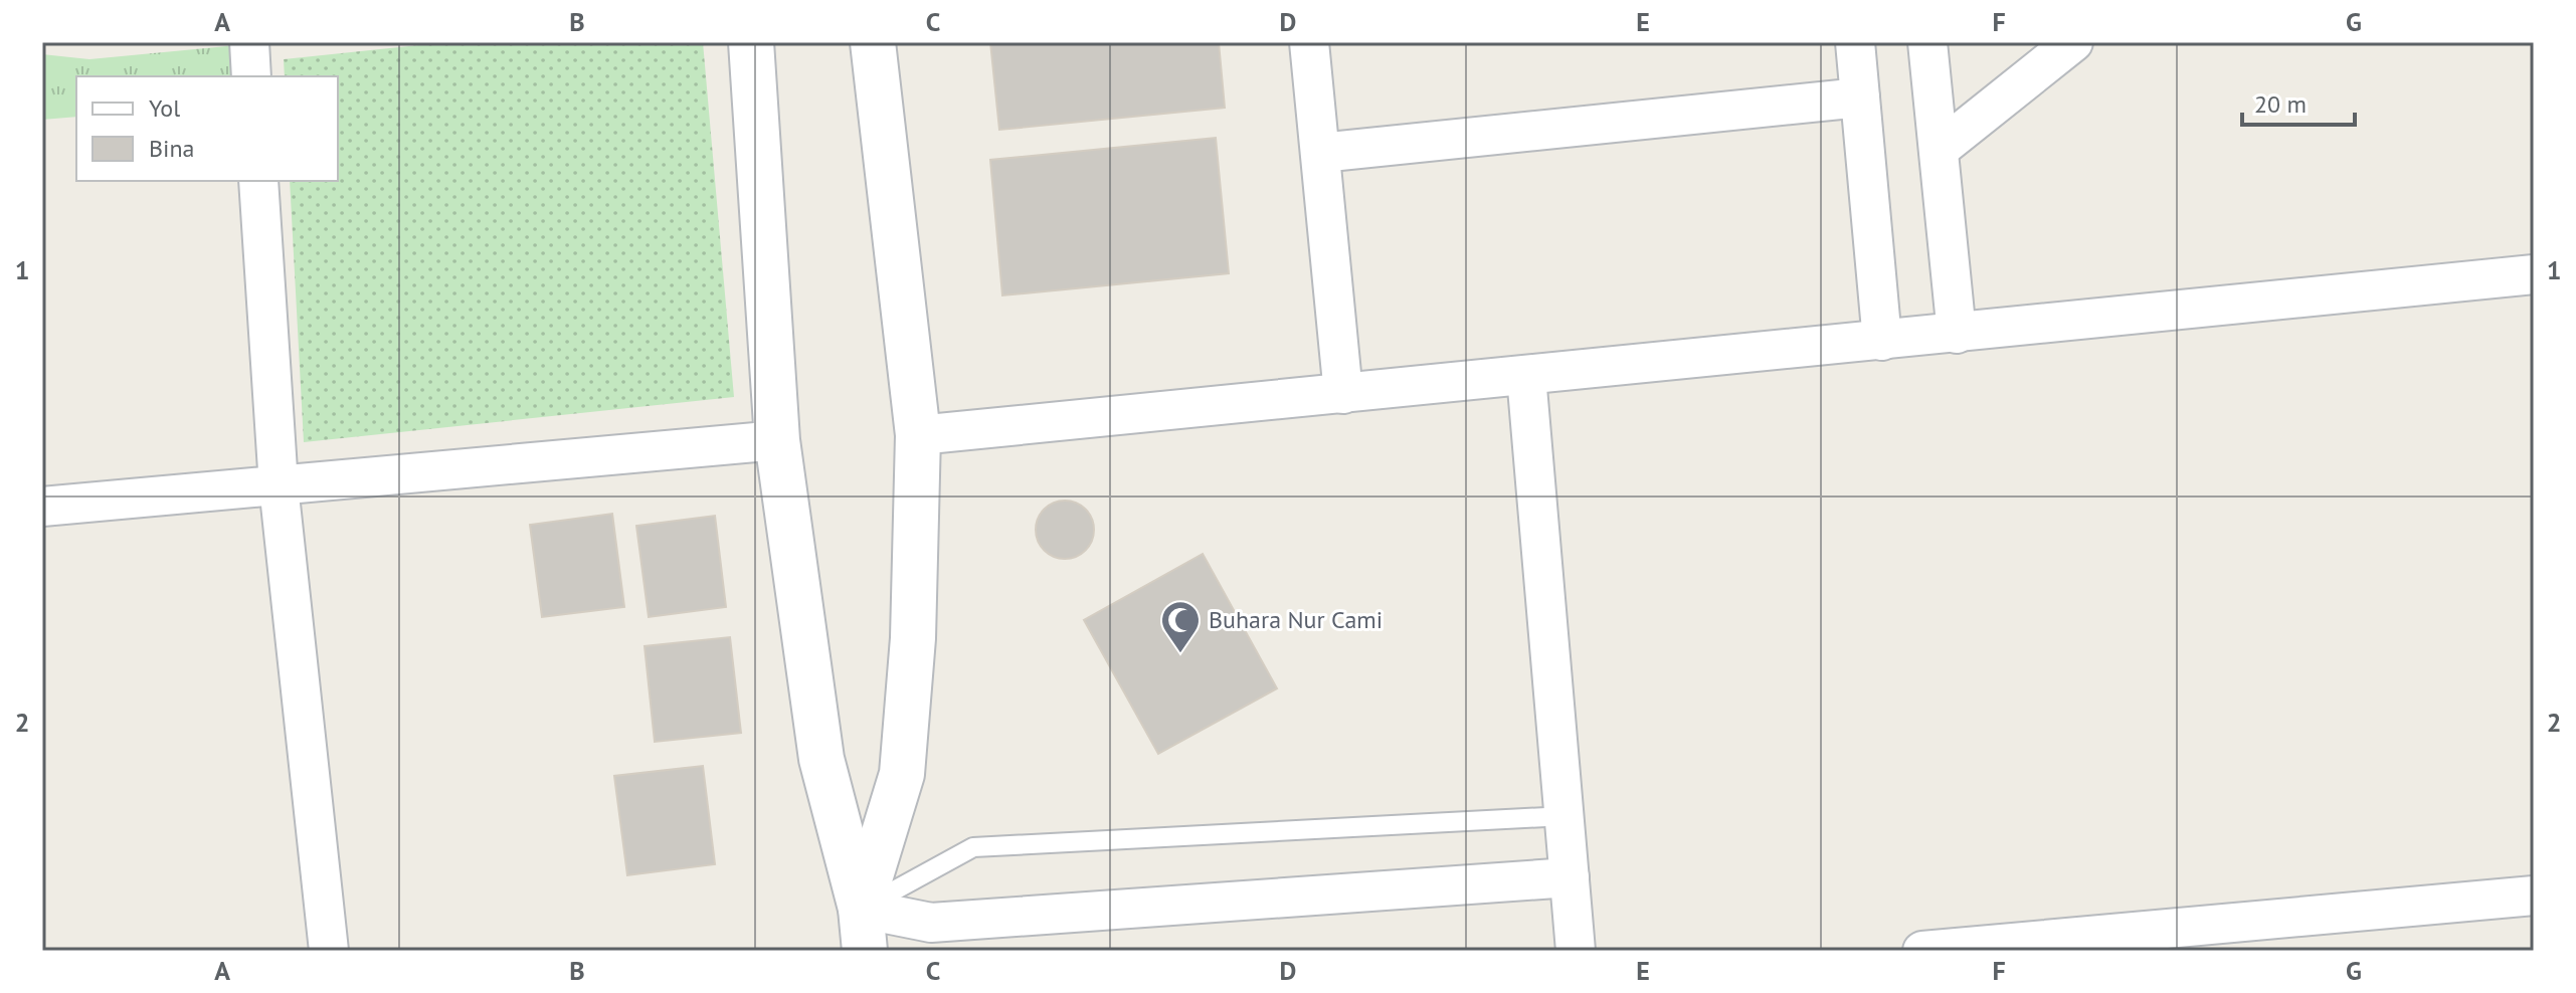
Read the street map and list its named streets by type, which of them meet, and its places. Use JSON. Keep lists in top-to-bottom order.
{
  "places": {
    "mosque": ["Buhara Nur Cami"]
  },
  "legend": ["Yol", "Bina"],
  "scale_bar": "20 m",
  "grid": {
    "columns": [
      "A",
      "B",
      "C",
      "D",
      "E",
      "F",
      "G"
    ],
    "rows": ["1", "2"]
  }
}
